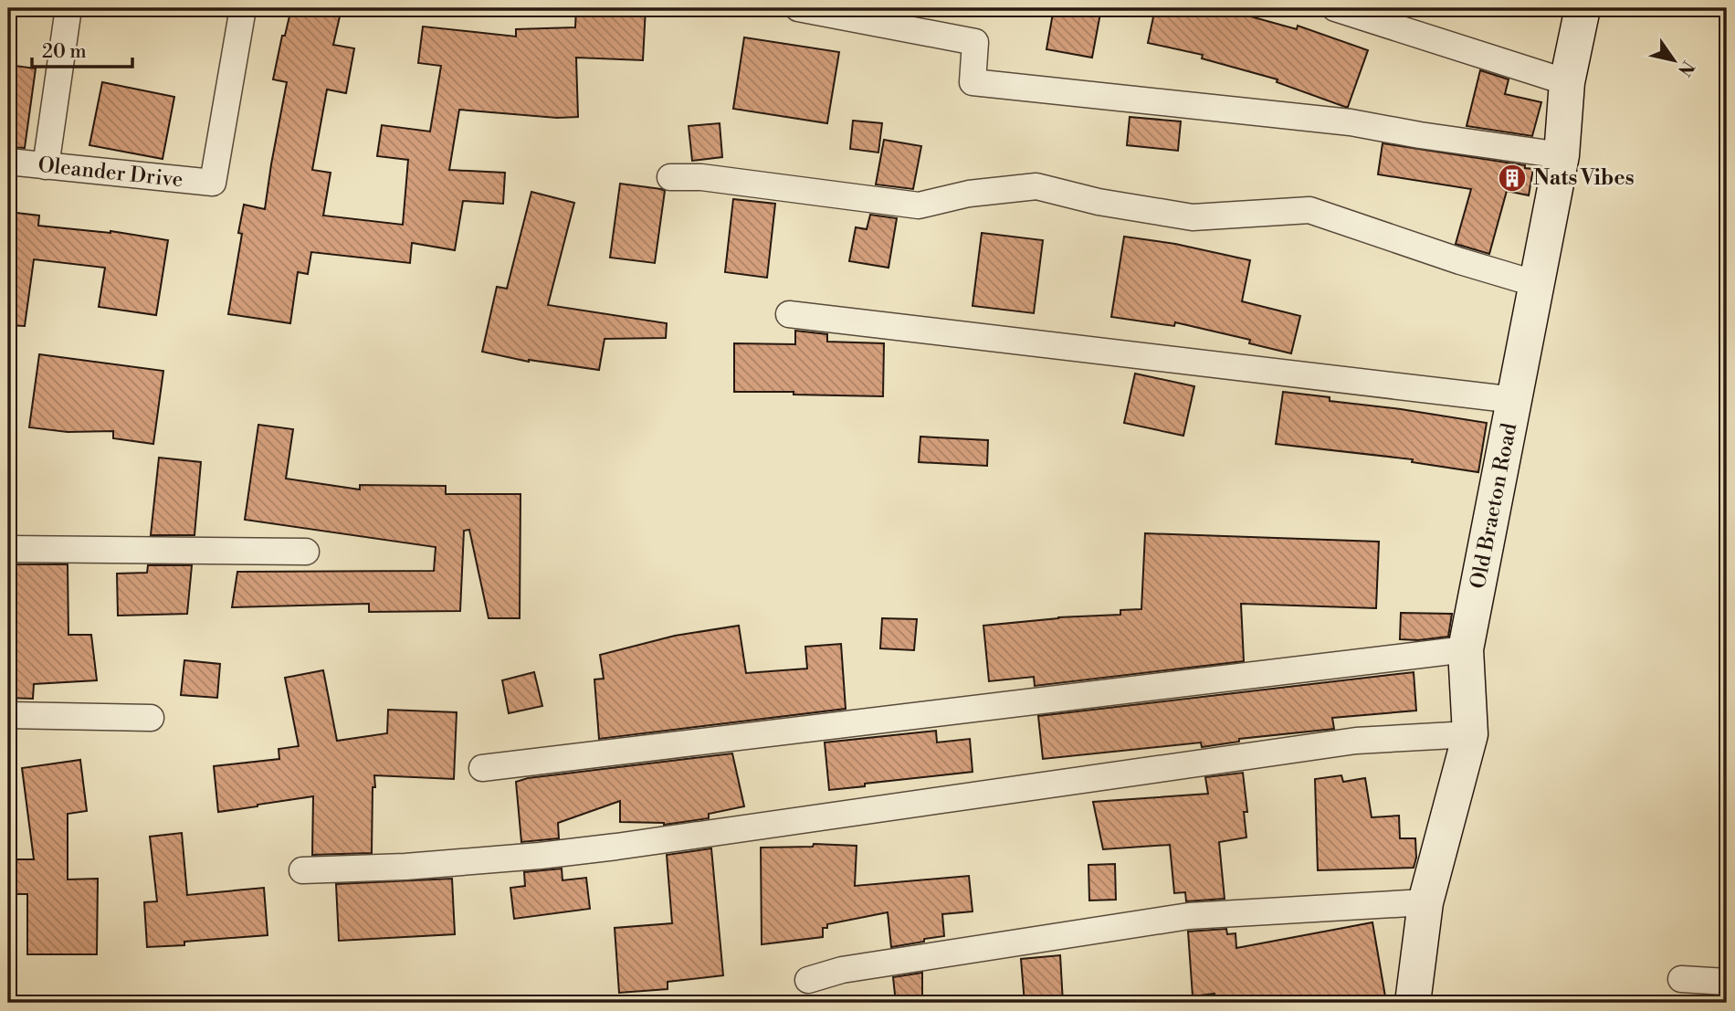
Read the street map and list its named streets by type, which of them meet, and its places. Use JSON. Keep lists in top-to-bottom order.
{
  "streets": {
    "street": ["Oleander Drive", "Old Braeton Road"]
  },
  "places": {
    "building": ["Nats Vibes"]
  },
  "scale_bar": "20 m",
  "north": "bottom right"
}
